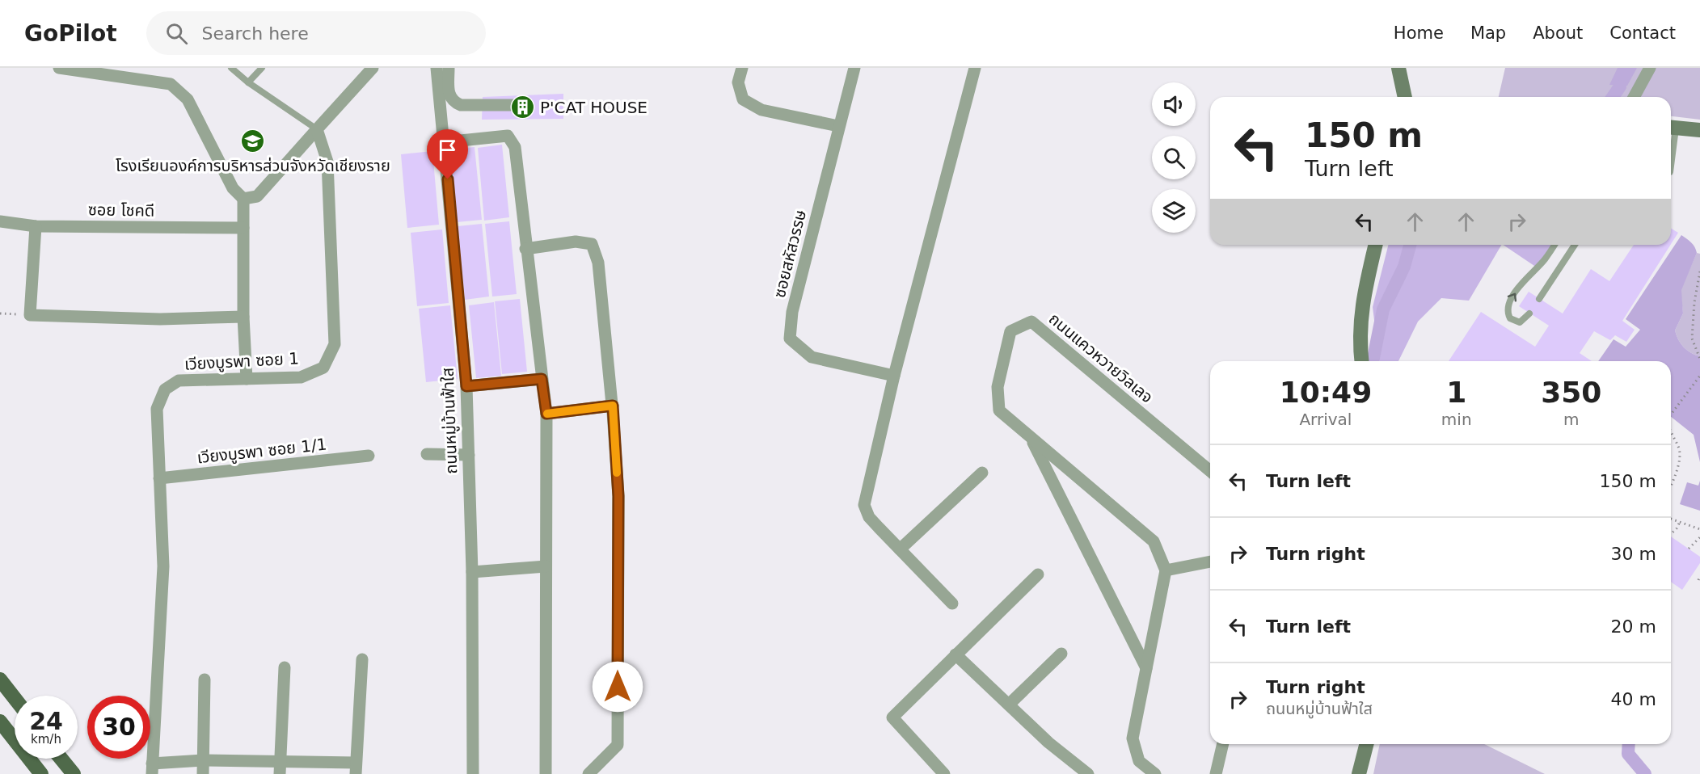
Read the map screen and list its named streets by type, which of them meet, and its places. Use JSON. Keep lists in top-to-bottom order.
{
  "streets": {
    "street": [
      "ซอย โชคดี",
      "ซอยสหัสวรรษ",
      "ถนนแควหวายวิลเลจ",
      "เวียงบูรพา ซอย 1",
      "ถนนหมู่บ้านฟ้าใส",
      "เวียงบูรพา ซอย 1/1"
    ]
  },
  "crossings": [
    ["เวียงบูรพา ซอย 1", "เวียงบูรพา ซอย 1/1"]
  ],
  "places": {
    "building": ["P'CAT HOUSE"],
    "school or university": ["โรงเรียนองค์การบริหารส่วนจังหวัดเชียงราย"]
  },
  "page": {
    "header": "GoPilot",
    "search": "Search here",
    "nav": [
      "Home",
      "Map",
      "About",
      "Contact"
    ],
    "turn": ["150 m", "Turn left"],
    "eta": [
      "10:49",
      "Arrival",
      "1",
      "min",
      "350",
      "m"
    ],
    "list": [
      {
        "name": "Turn left",
        "value": "150 m"
      },
      {
        "name": "Turn right",
        "value": "30 m"
      },
      {
        "name": "Turn left",
        "value": "20 m"
      },
      {
        "name": "Turn right",
        "note": "ถนนหมู่บ้านฟ้าใส",
        "value": "40 m"
      }
    ],
    "speed": "24 km/h",
    "limit": "30"
  }
}
